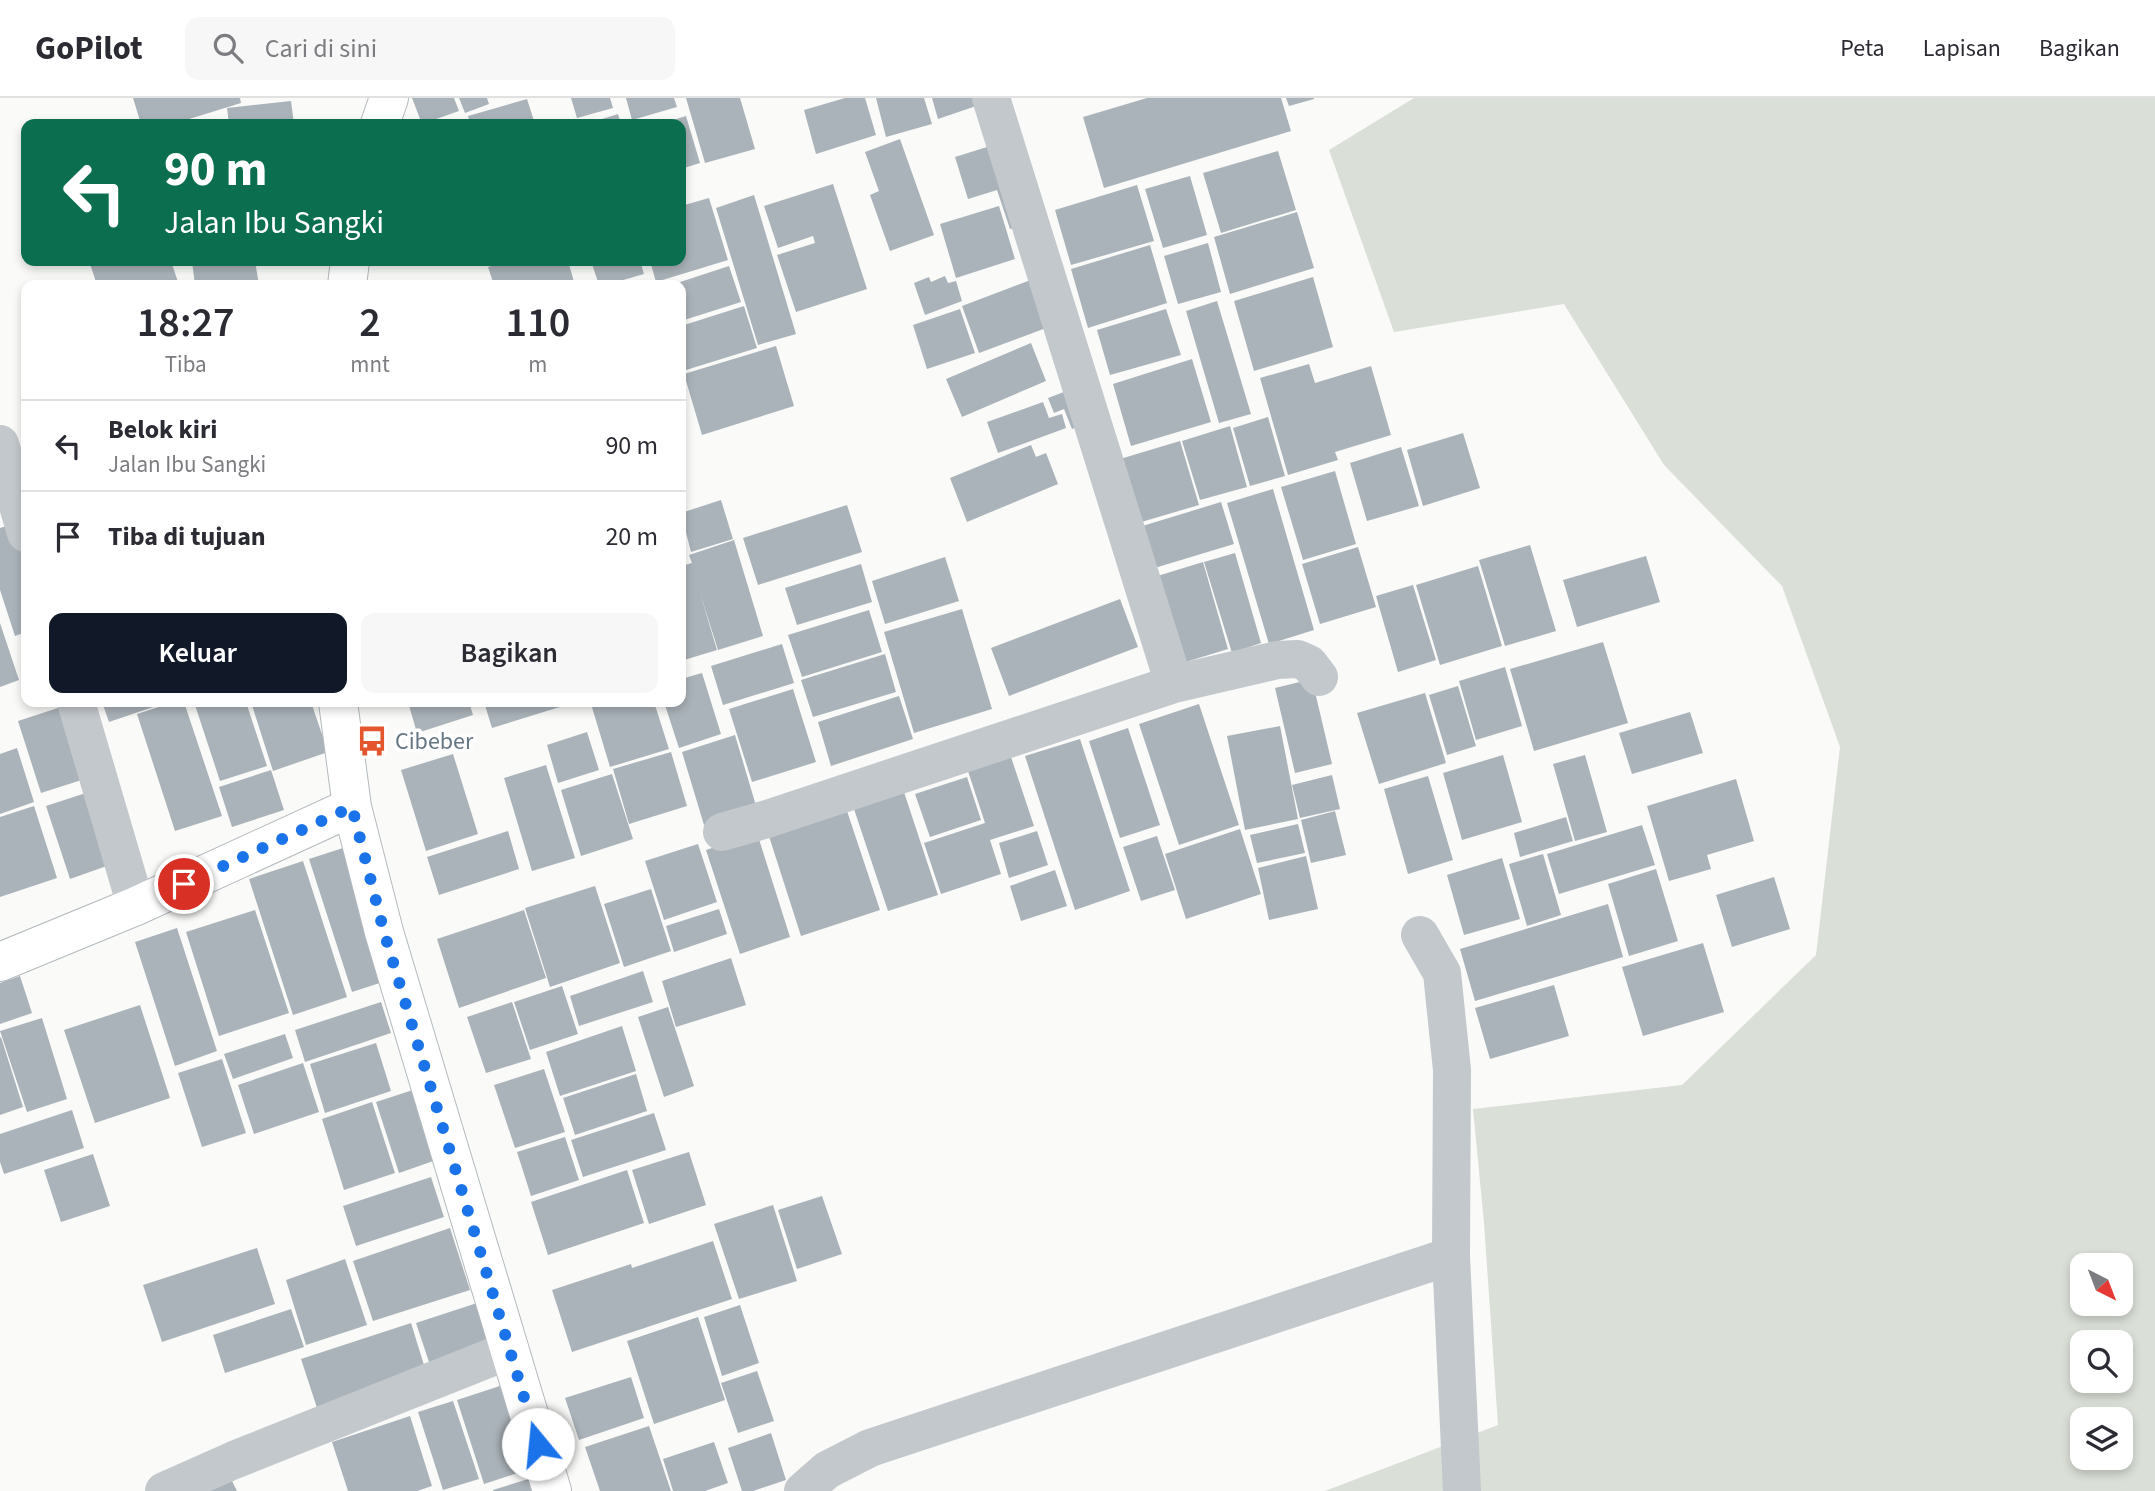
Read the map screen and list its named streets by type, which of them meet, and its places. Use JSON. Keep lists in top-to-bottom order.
{
  "places": {
    "bus stop": ["Cibeber"]
  },
  "north": "bottom right",
  "page": {
    "header": "GoPilot",
    "search": "Cari di sini",
    "nav": ["Peta", "Lapisan", "Bagikan"],
    "turn": ["90 m", "Jalan Ibu Sangki"],
    "eta": [
      "18:27",
      "Tiba",
      "2",
      "mnt",
      "110",
      "m"
    ],
    "list": [
      {
        "name": "Belok kiri",
        "note": "Jalan Ibu Sangki",
        "value": "90 m"
      },
      {
        "name": "Tiba di tujuan",
        "value": "20 m"
      }
    ],
    "buttons": ["Keluar", "Bagikan"]
  }
}
